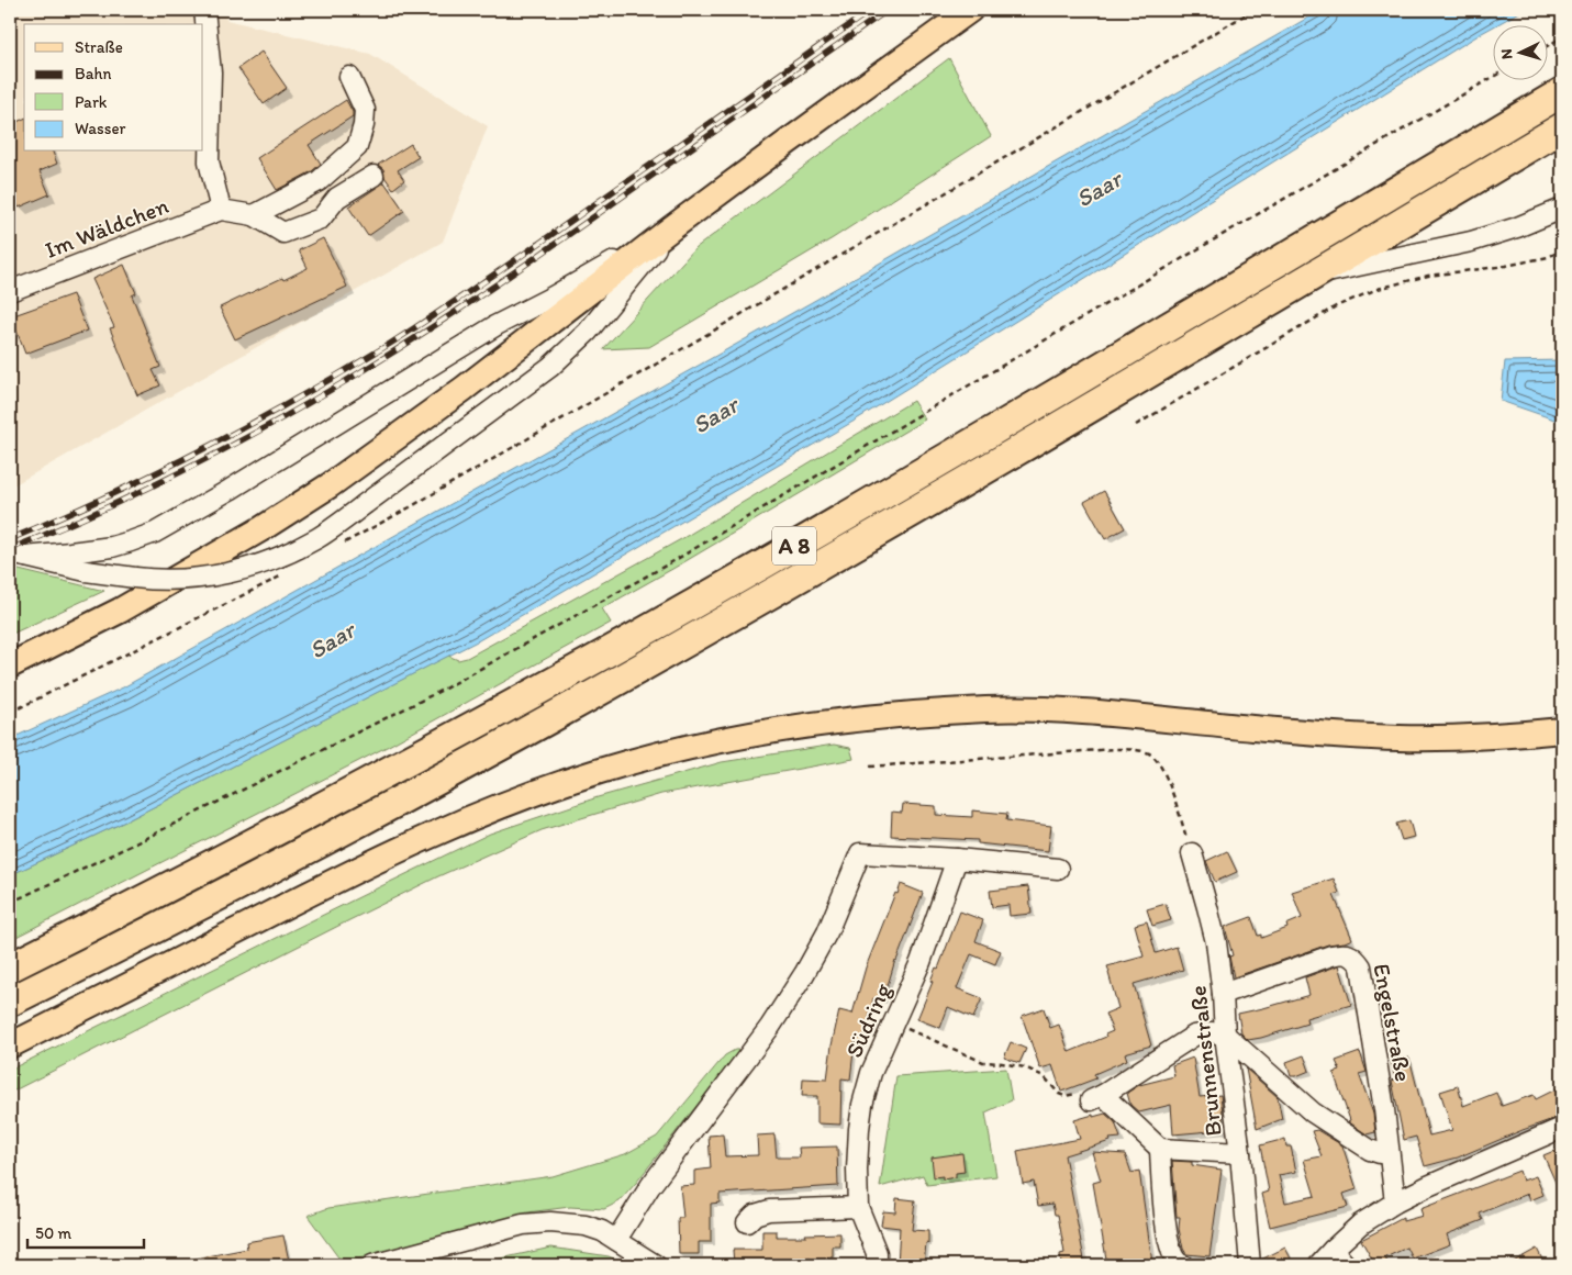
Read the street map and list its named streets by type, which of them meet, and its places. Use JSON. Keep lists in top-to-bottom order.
{
  "streets": {
    "highway": ["A 8"],
    "street": [
      "Im Wäldchen",
      "Südring",
      "Engelstraße",
      "Brunnenstraße"
    ]
  },
  "crossings": [
    ["Engelstraße", "Brunnenstraße"]
  ],
  "water": ["Saar"],
  "legend": [
    "Straße",
    "Bahn",
    "Park",
    "Wasser"
  ],
  "scale_bar": "50 m",
  "north": "left"
}
